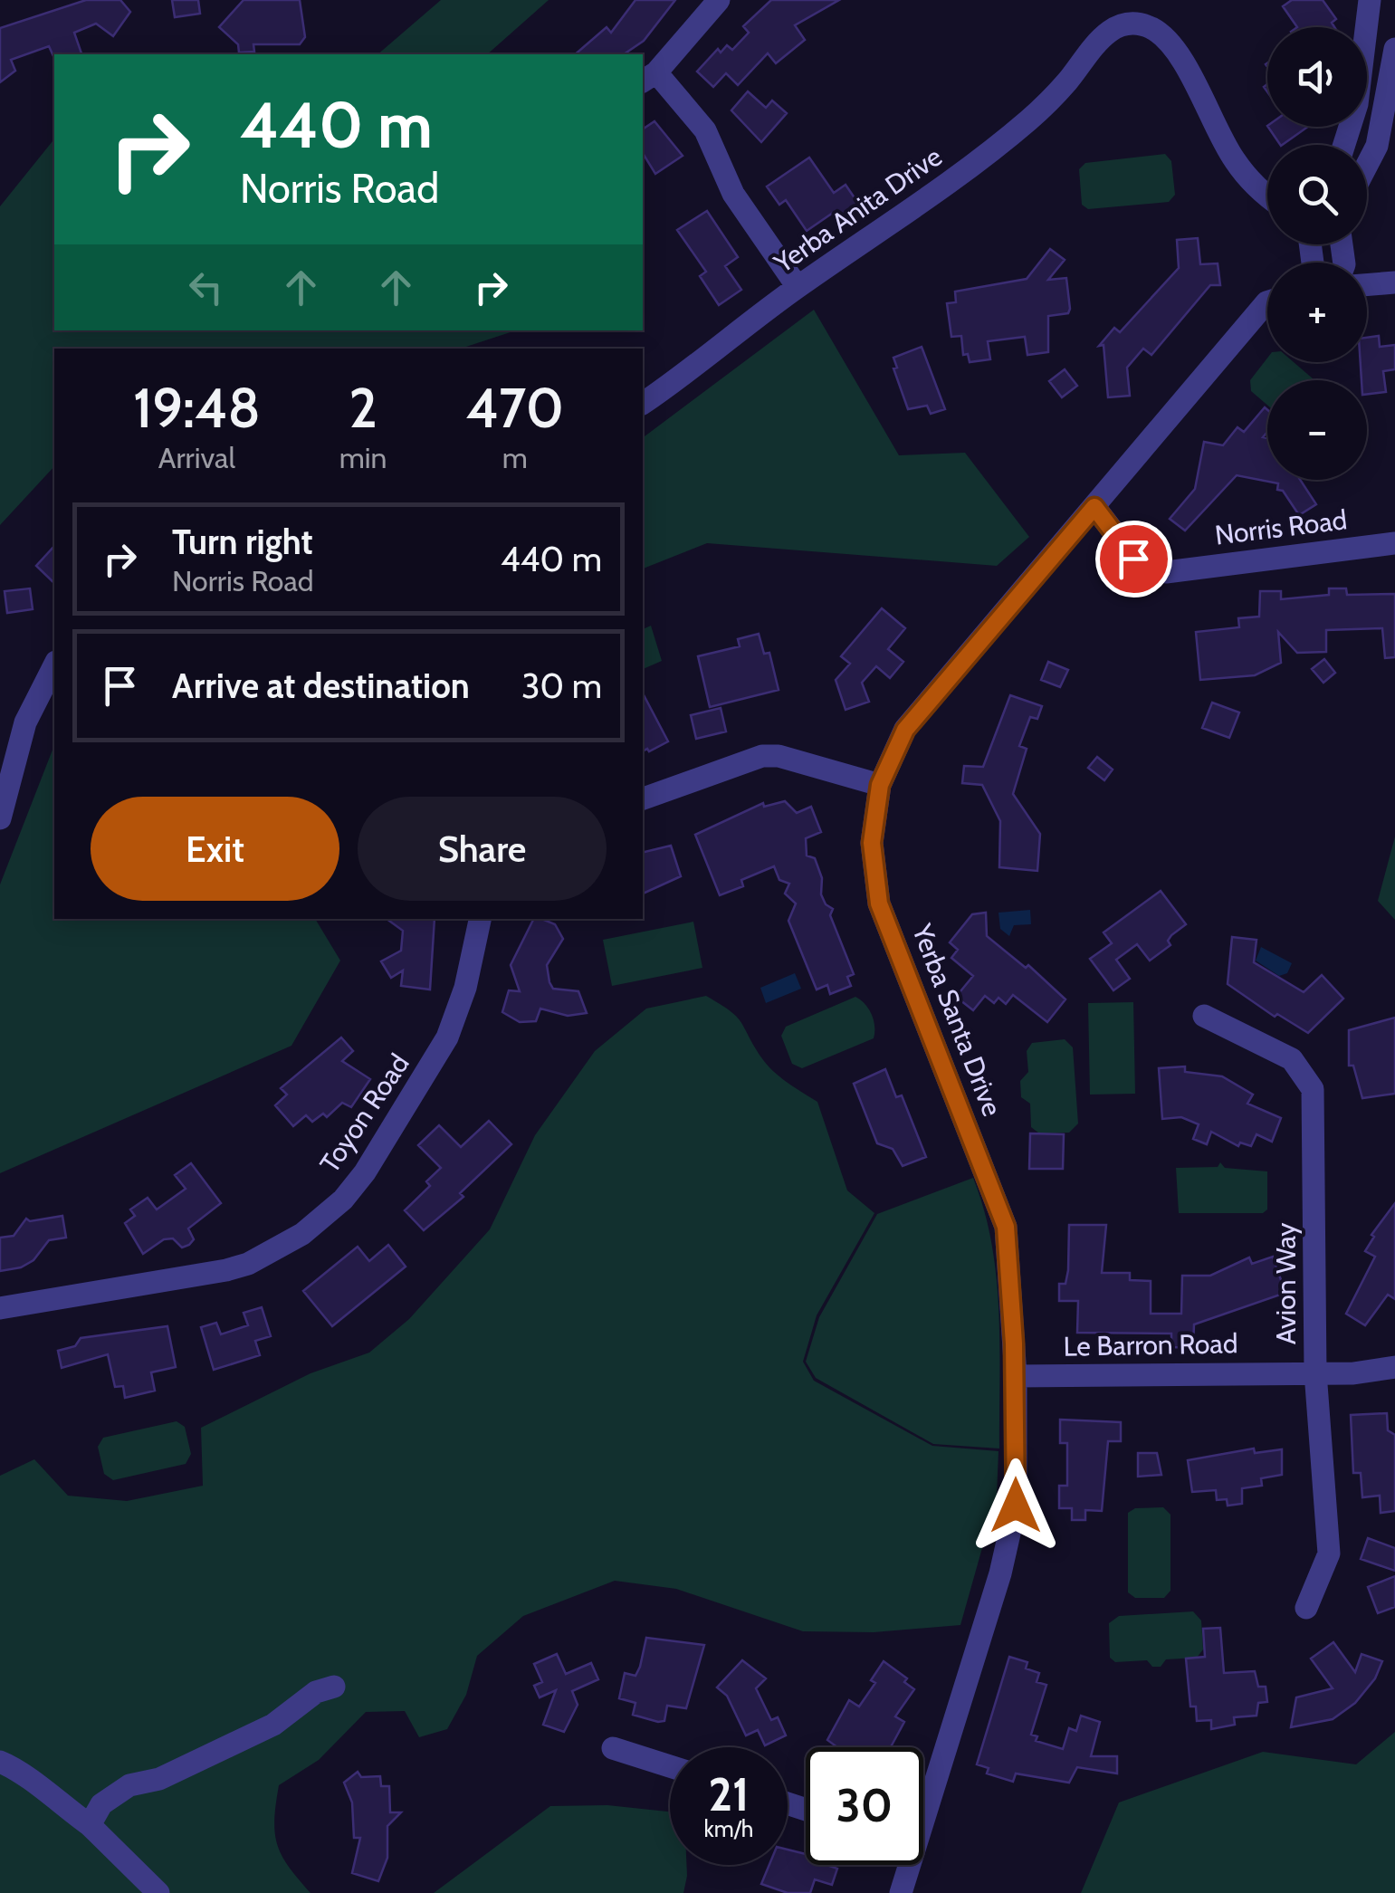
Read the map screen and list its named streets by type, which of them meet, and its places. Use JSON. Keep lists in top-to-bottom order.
{
  "streets": {
    "street": [
      "Yerba Anita Drive",
      "Norris Road",
      "Yerba Santa Drive",
      "Toyon Road",
      "Avion Way",
      "Le Barron Road"
    ]
  },
  "crossings": [
    ["Norris Road", "Yerba Santa Drive"],
    ["Yerba Santa Drive", "Le Barron Road"],
    ["Avion Way", "Le Barron Road"]
  ],
  "page": {
    "map_buttons": ["+", "−"],
    "turn": ["440 m", "Norris Road"],
    "eta": [
      "19:48",
      "Arrival",
      "2",
      "min",
      "470",
      "m"
    ],
    "list": [
      {
        "name": "Turn right",
        "note": "Norris Road",
        "value": "440 m"
      },
      {
        "name": "Arrive at destination",
        "value": "30 m"
      }
    ],
    "buttons": ["Exit", "Share"],
    "speed": "21 km/h",
    "limit": "30"
  }
}
